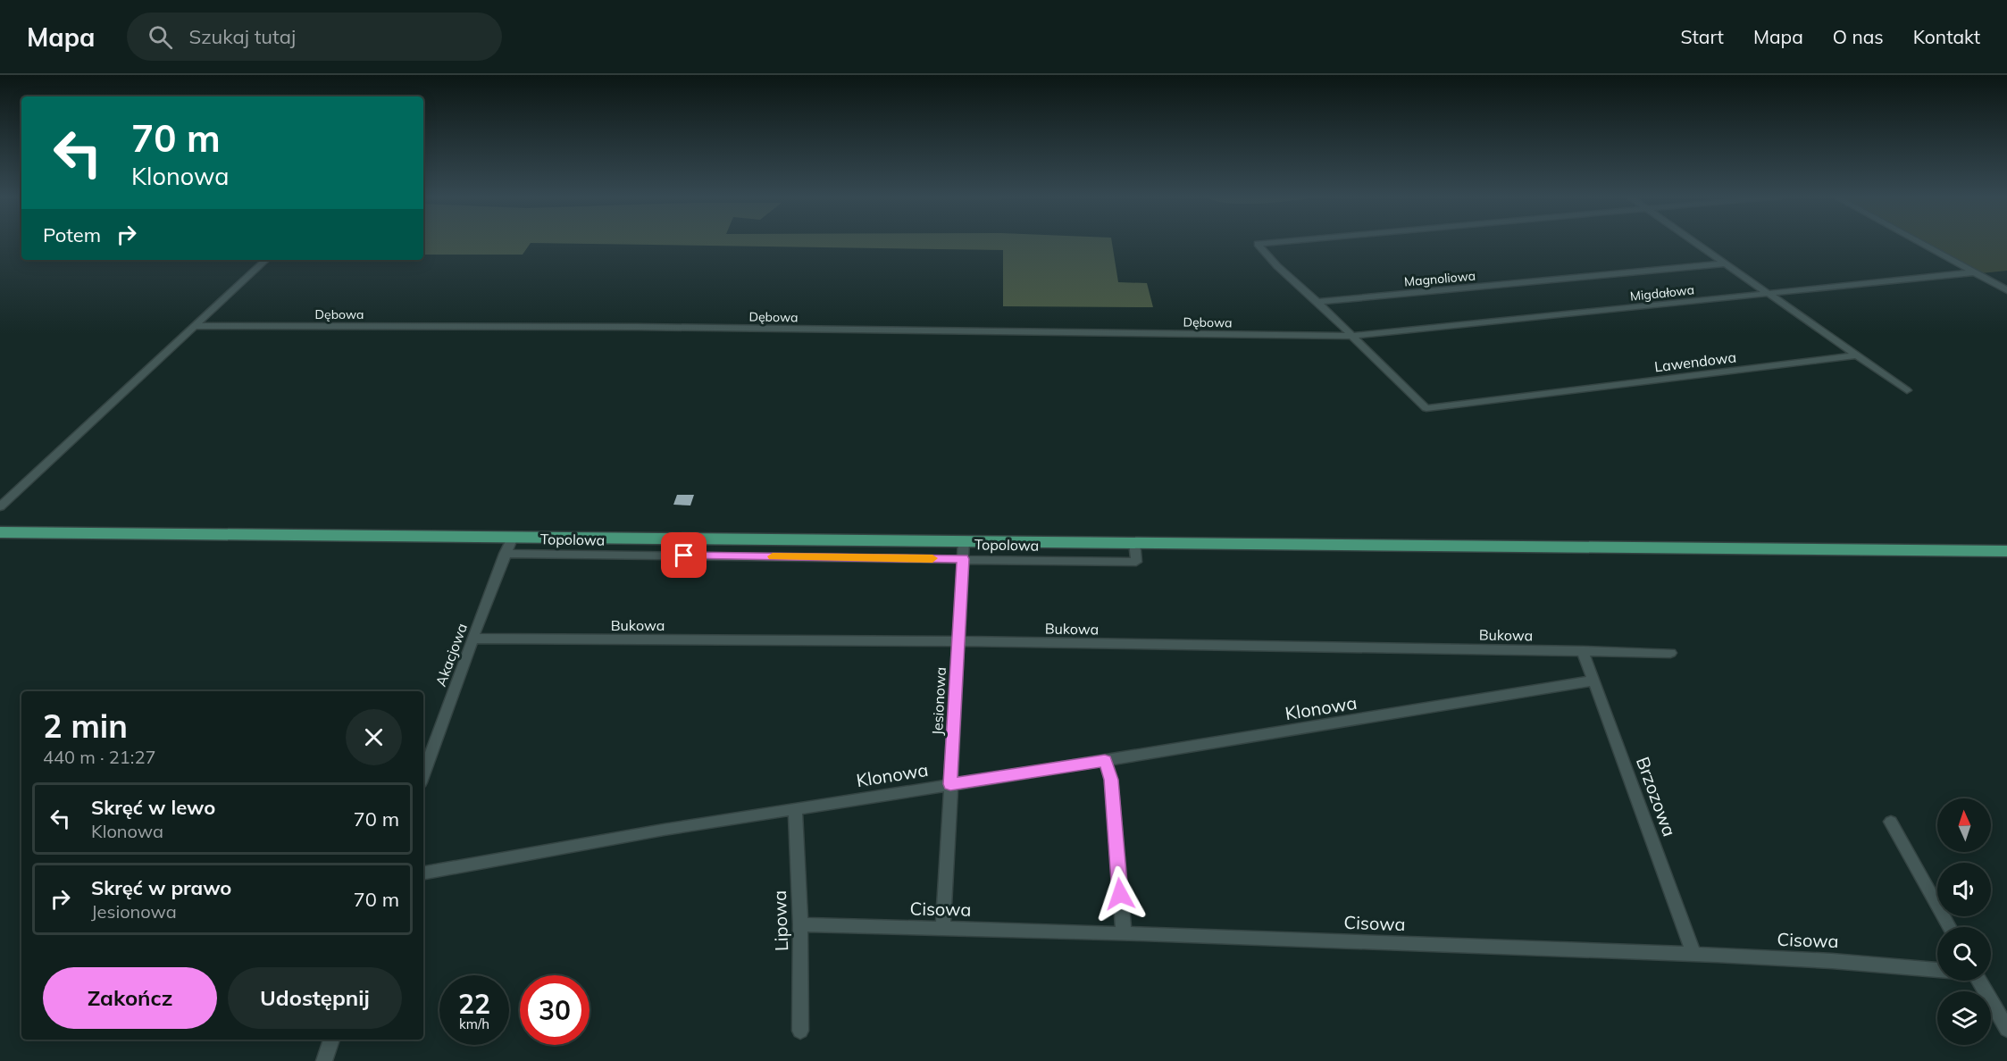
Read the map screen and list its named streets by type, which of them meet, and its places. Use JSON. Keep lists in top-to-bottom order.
{
  "streets": {
    "street": [
      "Magnoliowa",
      "Migdałowa",
      "Dębowa",
      "Lawendowa",
      "Topolowa",
      "Bukowa",
      "Akacjowa",
      "Jesionowa",
      "Klonowa",
      "Brzozowa",
      "Cisowa",
      "Lipowa"
    ]
  },
  "crossings": [
    ["Migdałowa", "Dębowa"],
    ["Migdałowa", "Lawendowa"],
    ["Dębowa", "Lawendowa"],
    ["Topolowa", "Akacjowa"],
    ["Topolowa", "Jesionowa"],
    ["Bukowa", "Akacjowa"],
    ["Bukowa", "Jesionowa"],
    ["Bukowa", "Brzozowa"],
    ["Jesionowa", "Klonowa"],
    ["Jesionowa", "Cisowa"],
    ["Klonowa", "Brzozowa"],
    ["Klonowa", "Lipowa"],
    ["Brzozowa", "Cisowa"],
    ["Cisowa", "Lipowa"]
  ],
  "north": "top",
  "page": {
    "header": "Mapa",
    "search": "Szukaj tutaj",
    "nav": [
      "Start",
      "Mapa",
      "O nas",
      "Kontakt"
    ],
    "turn": ["70 m", "Klonowa"],
    "then": "Potem",
    "heading": ["2 min", "440 m · 21:27"],
    "list": [
      {
        "name": "Skręć w lewo",
        "note": "Klonowa",
        "value": "70 m"
      },
      {
        "name": "Skręć w prawo",
        "note": "Jesionowa",
        "value": "70 m"
      }
    ],
    "buttons": ["Zakończ", "Udostępnij"],
    "speed": "22 km/h",
    "limit": "30"
  }
}
